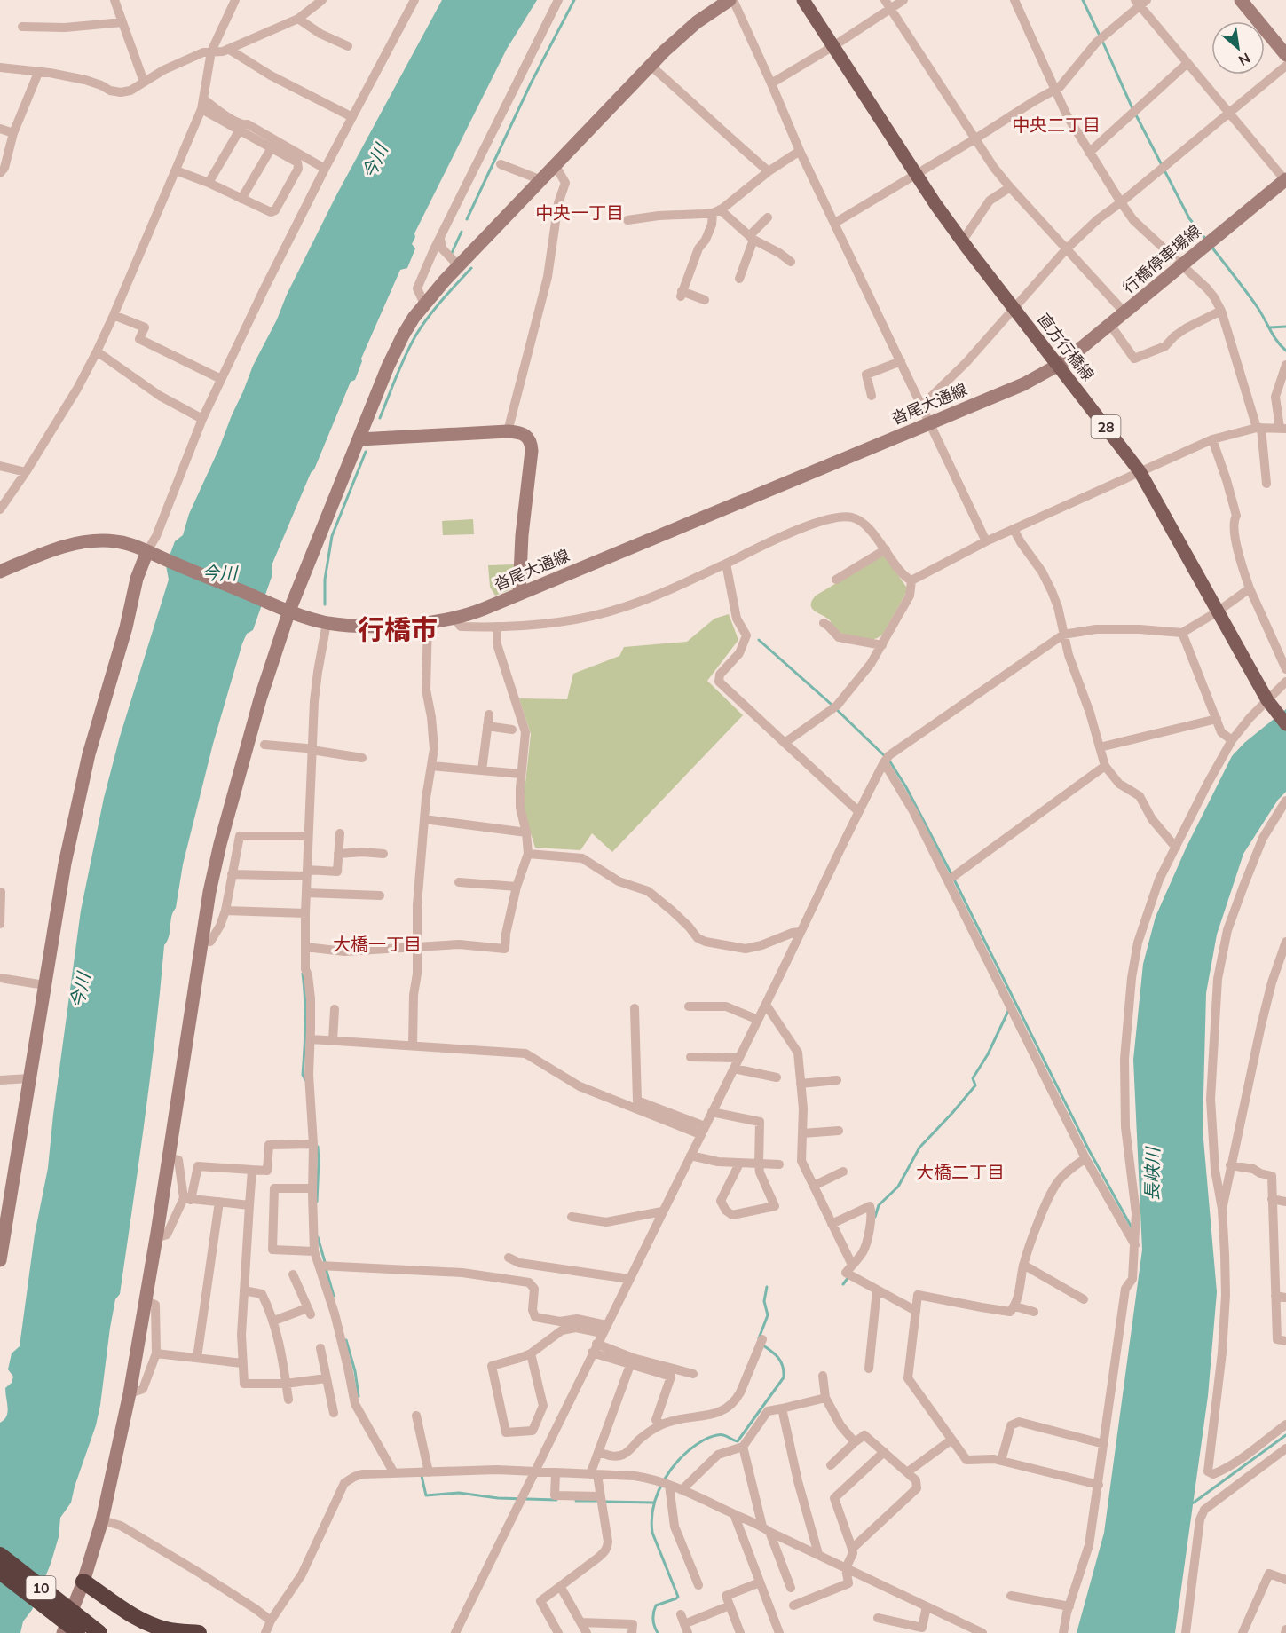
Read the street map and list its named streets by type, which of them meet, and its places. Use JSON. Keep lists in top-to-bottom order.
{
  "streets": {
    "highway": ["10"],
    "main road": ["直方行橋線", "28"],
    "street": ["行橋停車場線", "沓尾大通線"]
  },
  "crossings": [
    ["行橋停車場線", "直方行橋線"],
    ["行橋停車場線", "沓尾大通線"],
    ["直方行橋線", "沓尾大通線"]
  ],
  "districts": [
    "中央二丁目",
    "中央一丁目",
    "行橋市",
    "大橋一丁目",
    "大橋二丁目"
  ],
  "water": ["今川", "長峡川"],
  "north": "bottom right"
}
